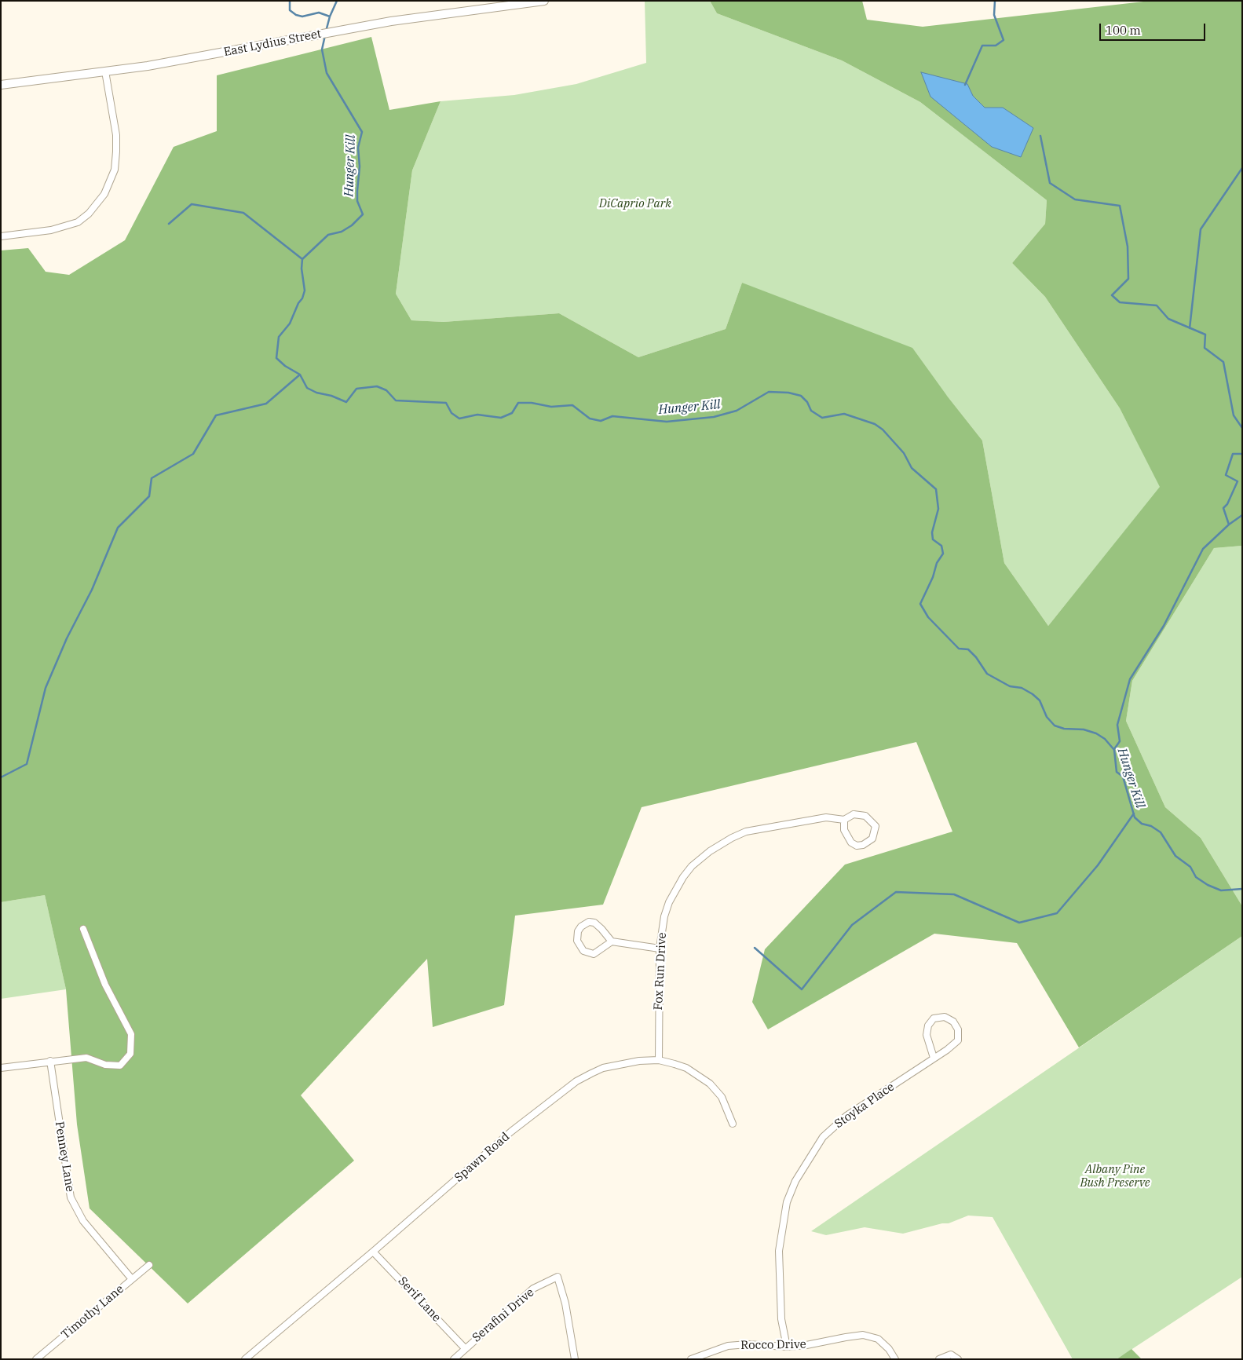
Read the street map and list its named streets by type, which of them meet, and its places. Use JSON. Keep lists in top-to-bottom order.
{
  "streets": {
    "street": [
      "East Lydius Street",
      "Fox Run Drive",
      "Stoyka Place",
      "Penney Lane",
      "Spawn Road",
      "Serif Lane",
      "Timothy Lane",
      "Serafini Drive",
      "Rocco Drive"
    ]
  },
  "crossings": [
    ["Fox Run Drive", "Spawn Road"],
    ["Stoyka Place", "Rocco Drive"],
    ["Penney Lane", "Timothy Lane"],
    ["Spawn Road", "Serif Lane"],
    ["Serif Lane", "Serafini Drive"]
  ],
  "water": ["Hunger Kill"],
  "parks": ["DiCaprio Park", "Albany Pine Bush Preserve"],
  "scale_bar": "100 m"
}
